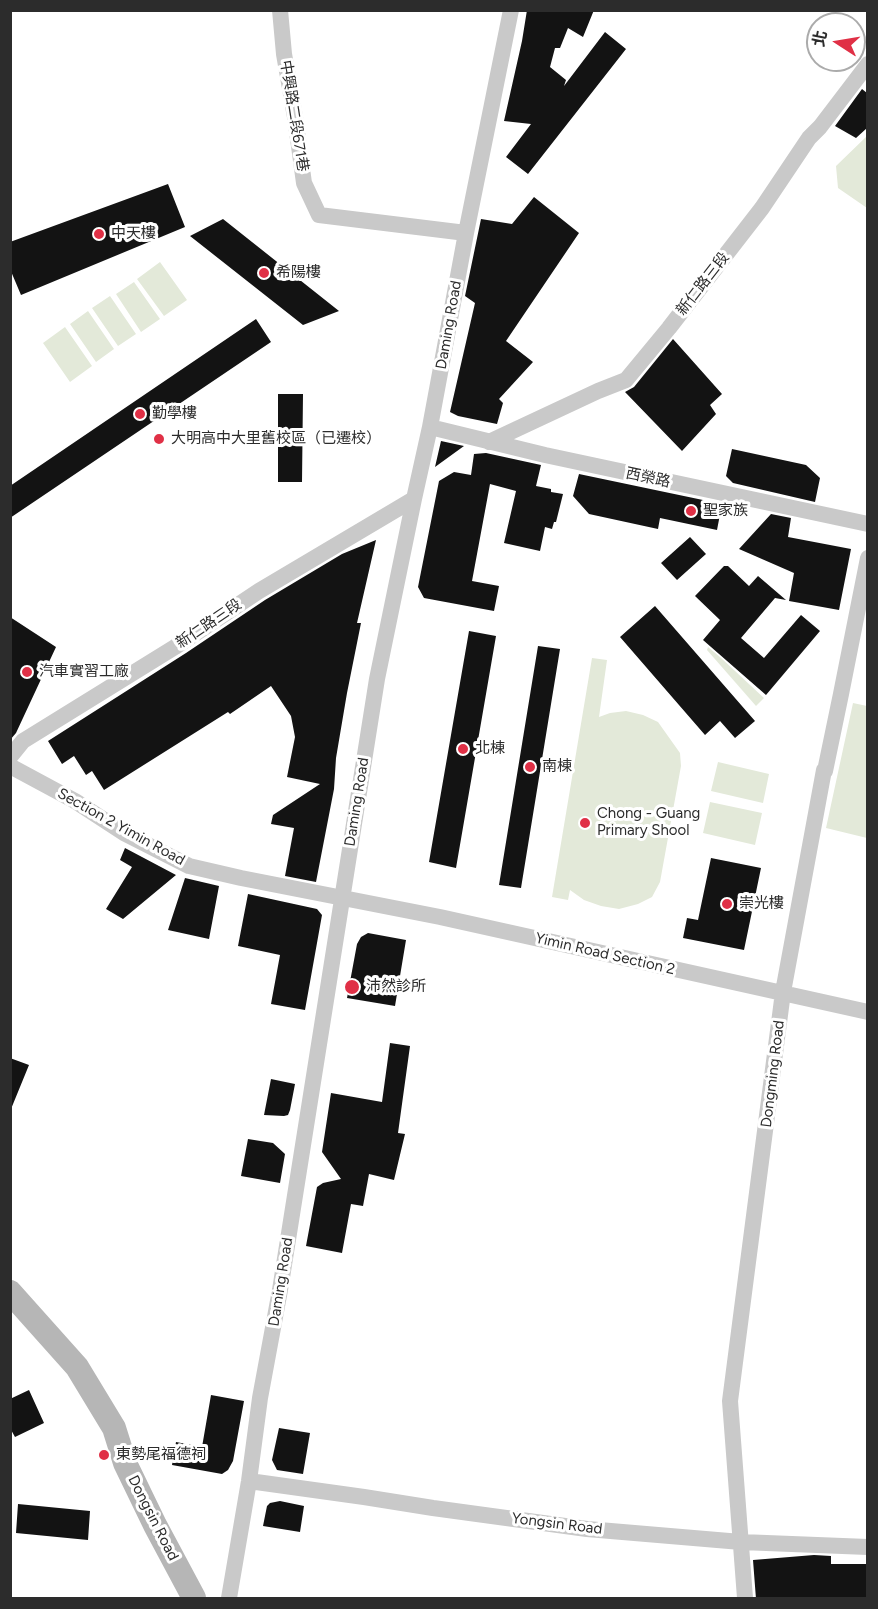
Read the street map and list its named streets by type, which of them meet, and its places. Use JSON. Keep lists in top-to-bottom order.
{
  "streets": {
    "street": [
      "中興路二段671巷",
      "新仁路三段",
      "Daming Road",
      "西榮路",
      "Section 2 Yimin Road",
      "Yimin Road Section 2",
      "Dongming Road",
      "Dongsin Road",
      "Yongsin Road"
    ]
  },
  "crossings": [
    ["中興路二段671巷", "Daming Road"],
    ["新仁路三段", "Daming Road"],
    ["新仁路三段", "西榮路"],
    ["Daming Road", "西榮路"],
    ["Daming Road", "Section 2 Yimin Road"],
    ["Daming Road", "Yimin Road Section 2"],
    ["Daming Road", "Yongsin Road"],
    ["Section 2 Yimin Road", "Yimin Road Section 2"],
    ["Yimin Road Section 2", "Dongming Road"],
    ["Dongming Road", "Yongsin Road"]
  ],
  "places": [
    "中天樓",
    "希陽樓",
    "勤學樓",
    "大明高中大里舊校區（已遷校）",
    "聖家族",
    "汽車實習工廠",
    "北棟",
    "南棟",
    "Chong - Guang Primary Shool",
    "崇光樓",
    "沛然診所",
    "東勢尾福德祠"
  ],
  "north": "left"
}
